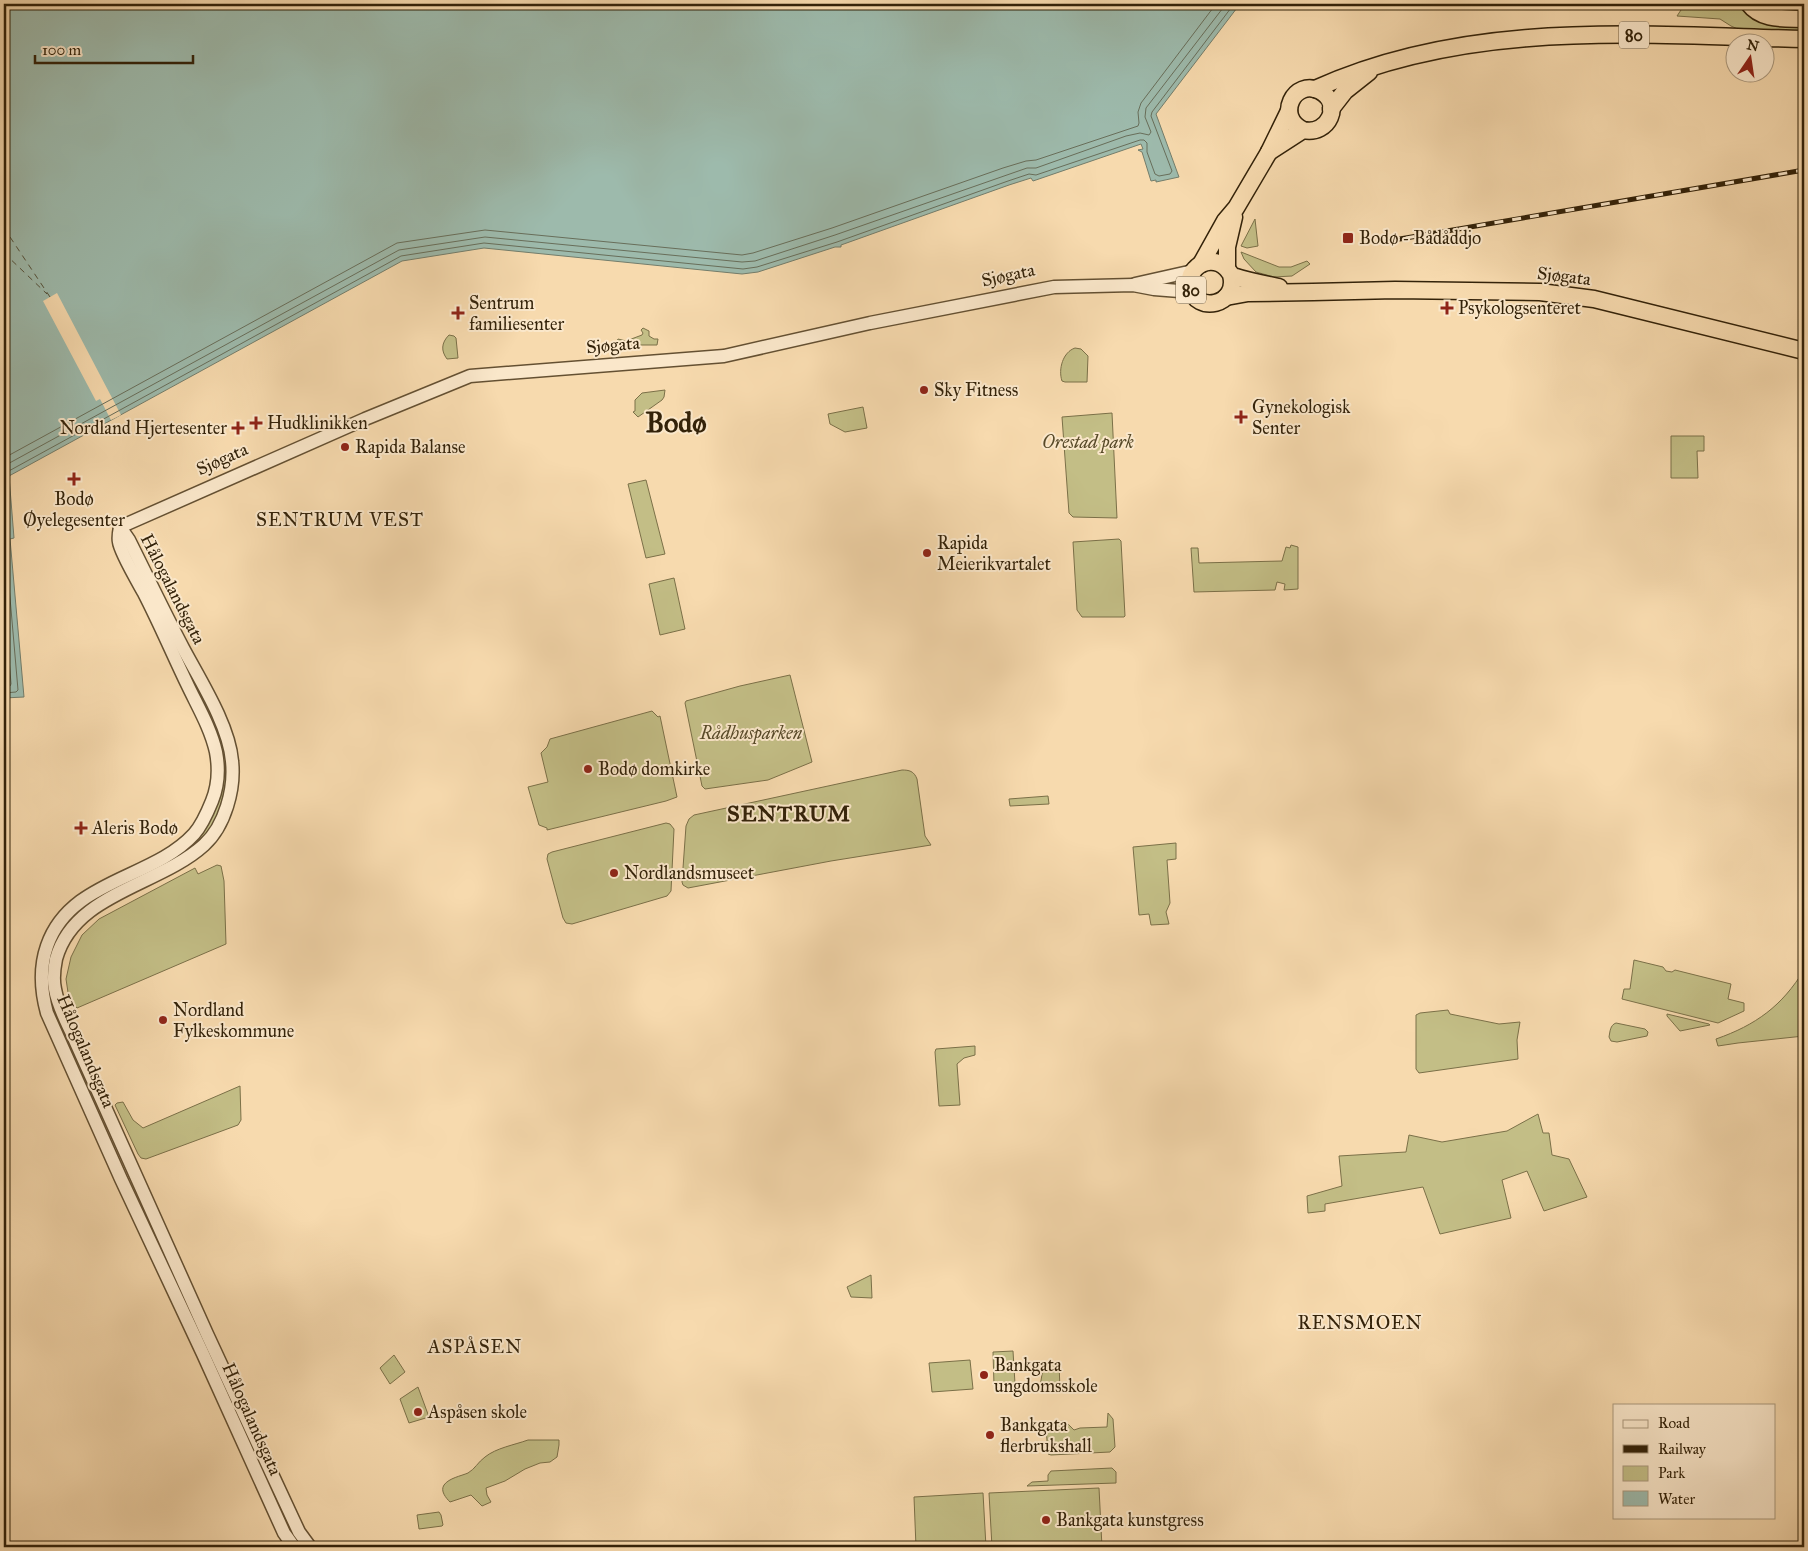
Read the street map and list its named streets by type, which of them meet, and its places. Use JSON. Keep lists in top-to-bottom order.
{
  "streets": {
    "highway": ["80", "Sjøgata"],
    "street": ["Hålogalandsgata"]
  },
  "crossings": [
    ["80", "Sjøgata"],
    ["Sjøgata", "Hålogalandsgata"]
  ],
  "districts": [
    "Bodø",
    "SENTRUM VEST",
    "SENTRUM",
    "RENSMOEN",
    "ASPÅSEN"
  ],
  "parks": ["Orestad park", "Rådhusparken"],
  "places": {
    "transit": ["Bodø - Bådåddjo"],
    "health": [
      "Psykologsenteret",
      "Sentrum familiesenter",
      "Gynekologisk Senter",
      "Hudklinikken",
      "Nordland Hjertesenter",
      "Bodø Øyelegesenter",
      "Aleris Bodø"
    ],
    "other": [
      "Sky Fitness",
      "Rapida Balanse",
      "Rapida Meierikvartalet",
      "Bodø domkirke",
      "Nordlandsmuseet",
      "Nordland Fylkeskommune",
      "Bankgata ungdomsskole",
      "Aspåsen skole",
      "Bankgata flerbrukshall",
      "Bankgata kunstgress"
    ]
  },
  "legend": [
    "Road",
    "Railway",
    "Park",
    "Water"
  ],
  "scale_bar": "100 m",
  "north": "top"
}
